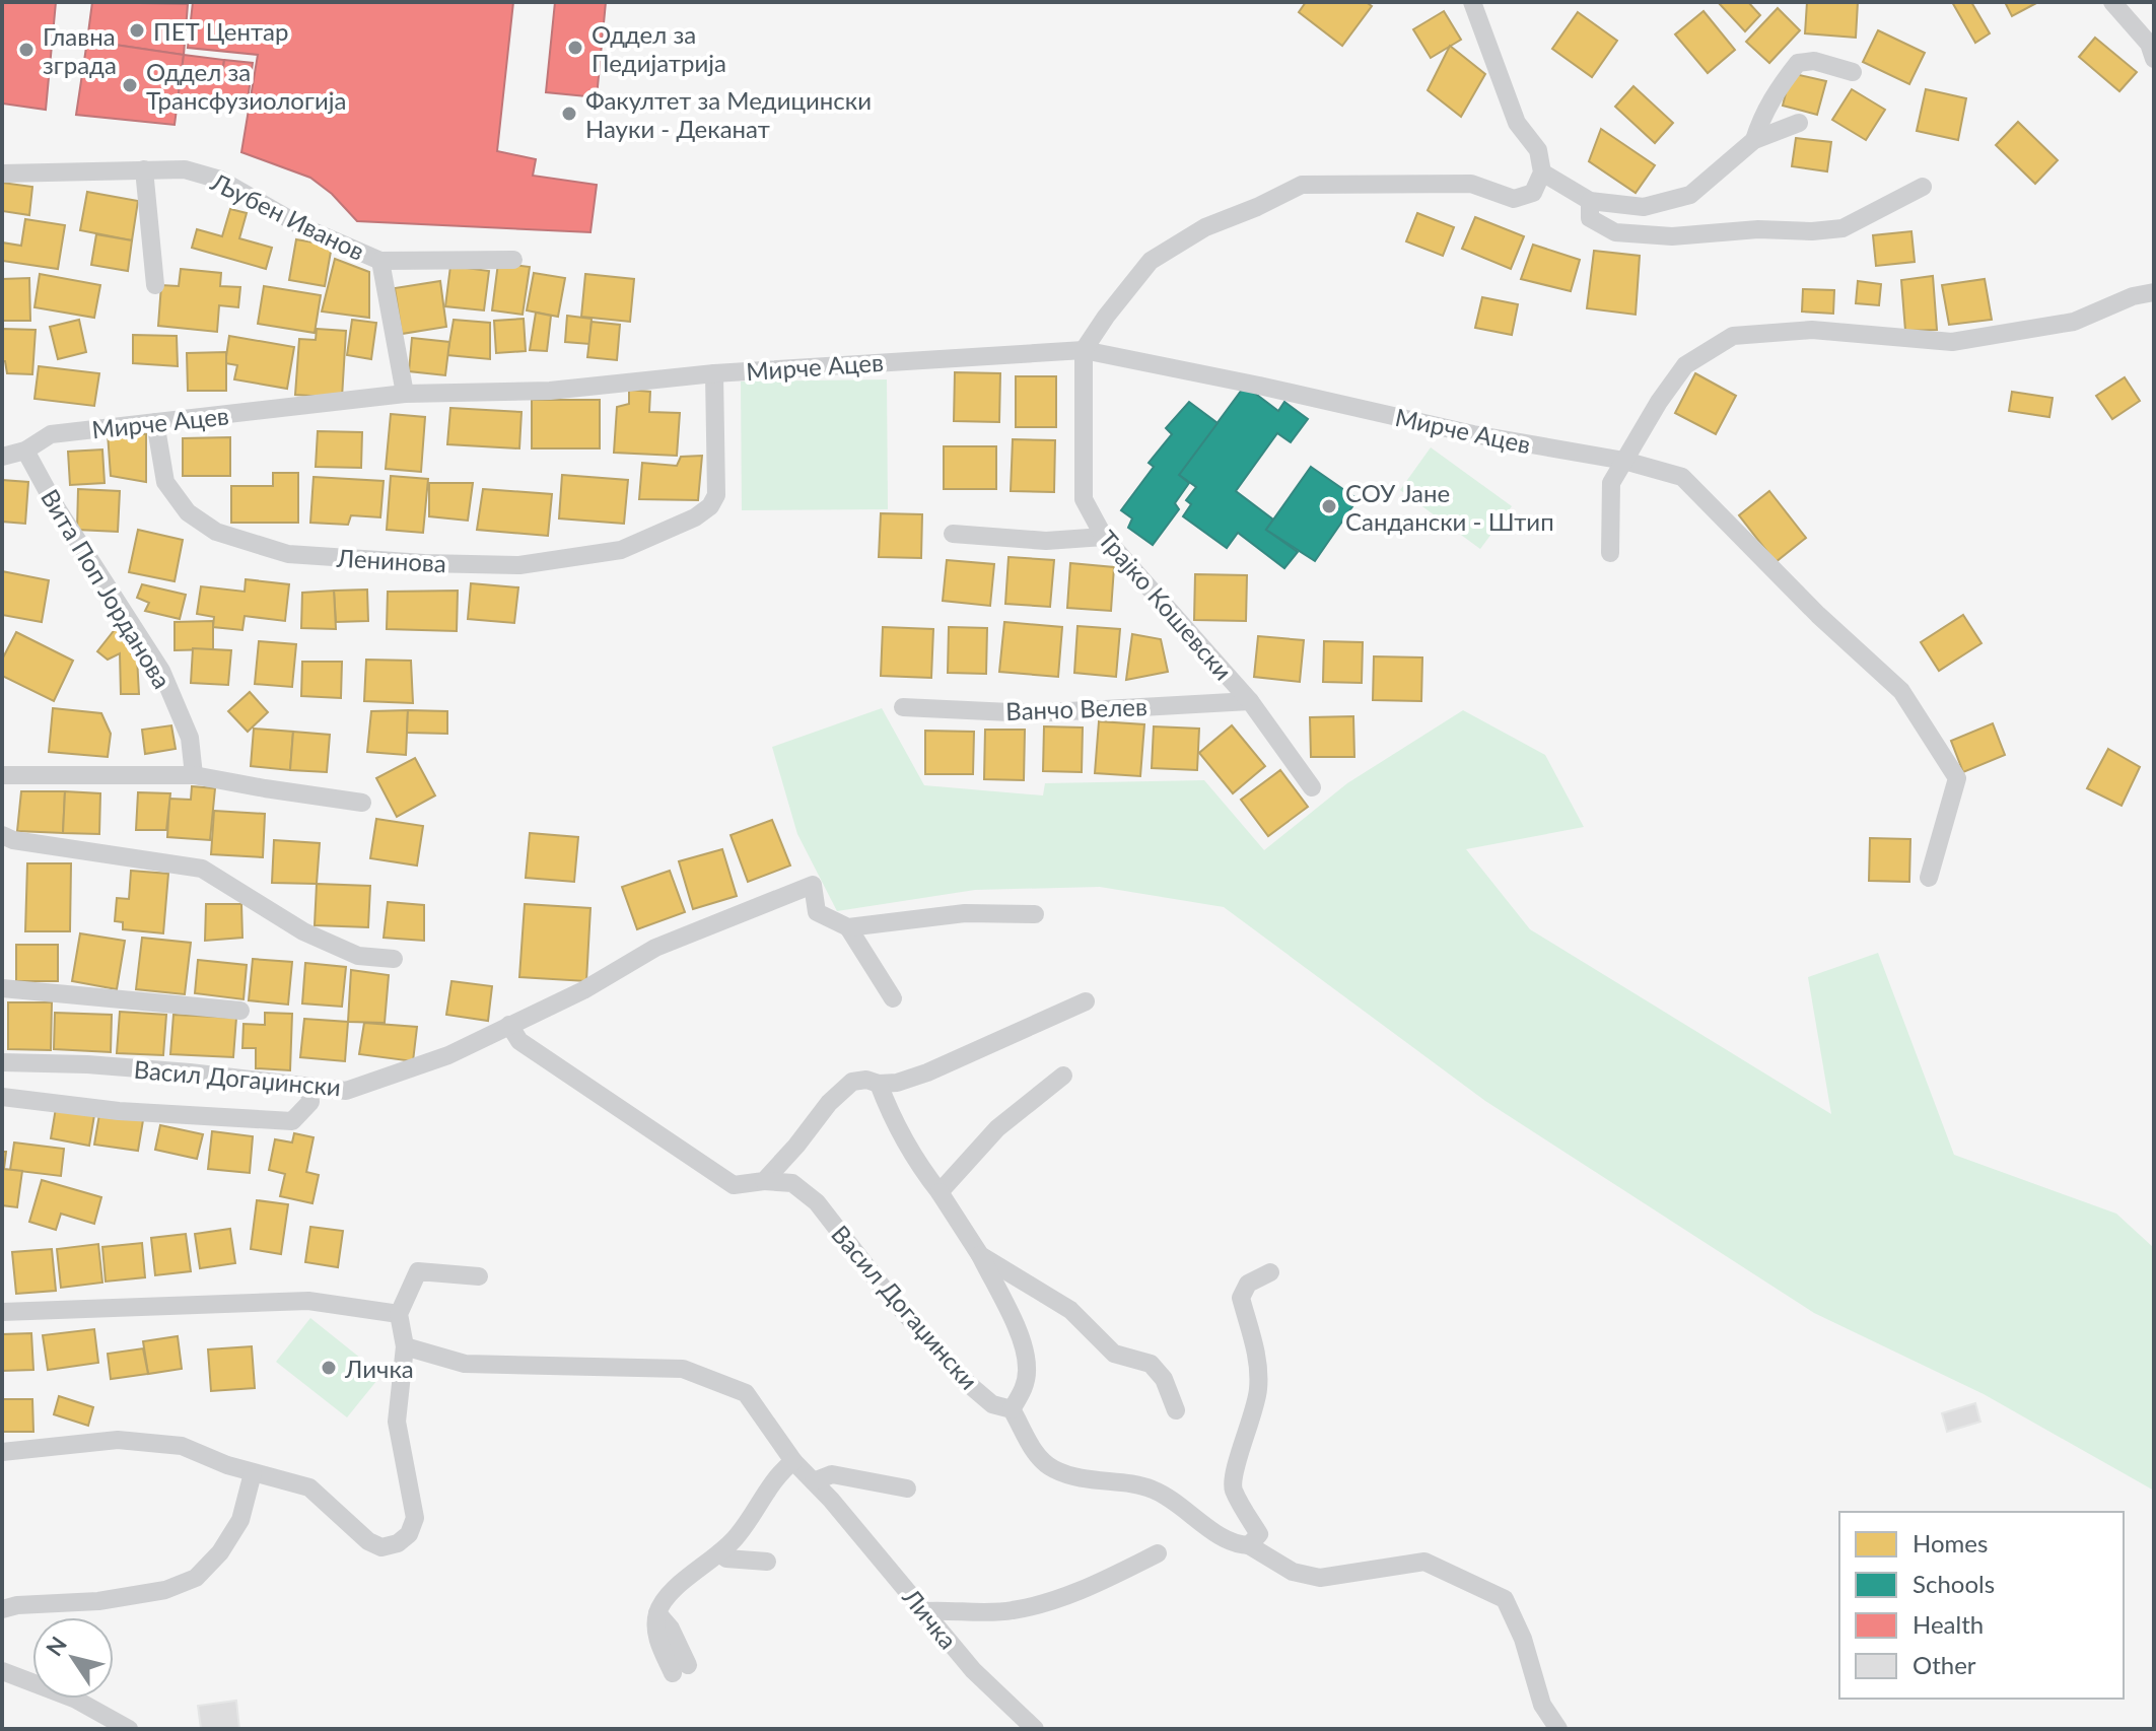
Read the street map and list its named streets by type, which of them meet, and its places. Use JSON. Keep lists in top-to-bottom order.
{
  "streets": {
    "street": [
      "Љубен Иванов",
      "Мирче Ацев",
      "Ленинова",
      "Вита Поп Јорданова",
      "Трајко Кошевски",
      "Ванчо Велев",
      "Васил Догаџински",
      "Личка"
    ]
  },
  "crossings": [
    ["Љубен Иванов", "Мирче Ацев"],
    ["Мирче Ацев", "Ленинова"],
    ["Мирче Ацев", "Вита Поп Јорданова"],
    ["Мирче Ацев", "Трајко Кошевски"],
    ["Трајко Кошевски", "Ванчо Велев"]
  ],
  "places": [
    "ПЕТ Центар",
    "Оддел за Педијатрија",
    "Главна зграда",
    "Оддел за Трансфузиологија",
    "Факултет за Медицински Науки - Деканат",
    "СОУ Јане Сандански - Штип",
    "Личка"
  ],
  "legend": [
    "Homes",
    "Schools",
    "Health",
    "Other"
  ],
  "north": "top left"
}
